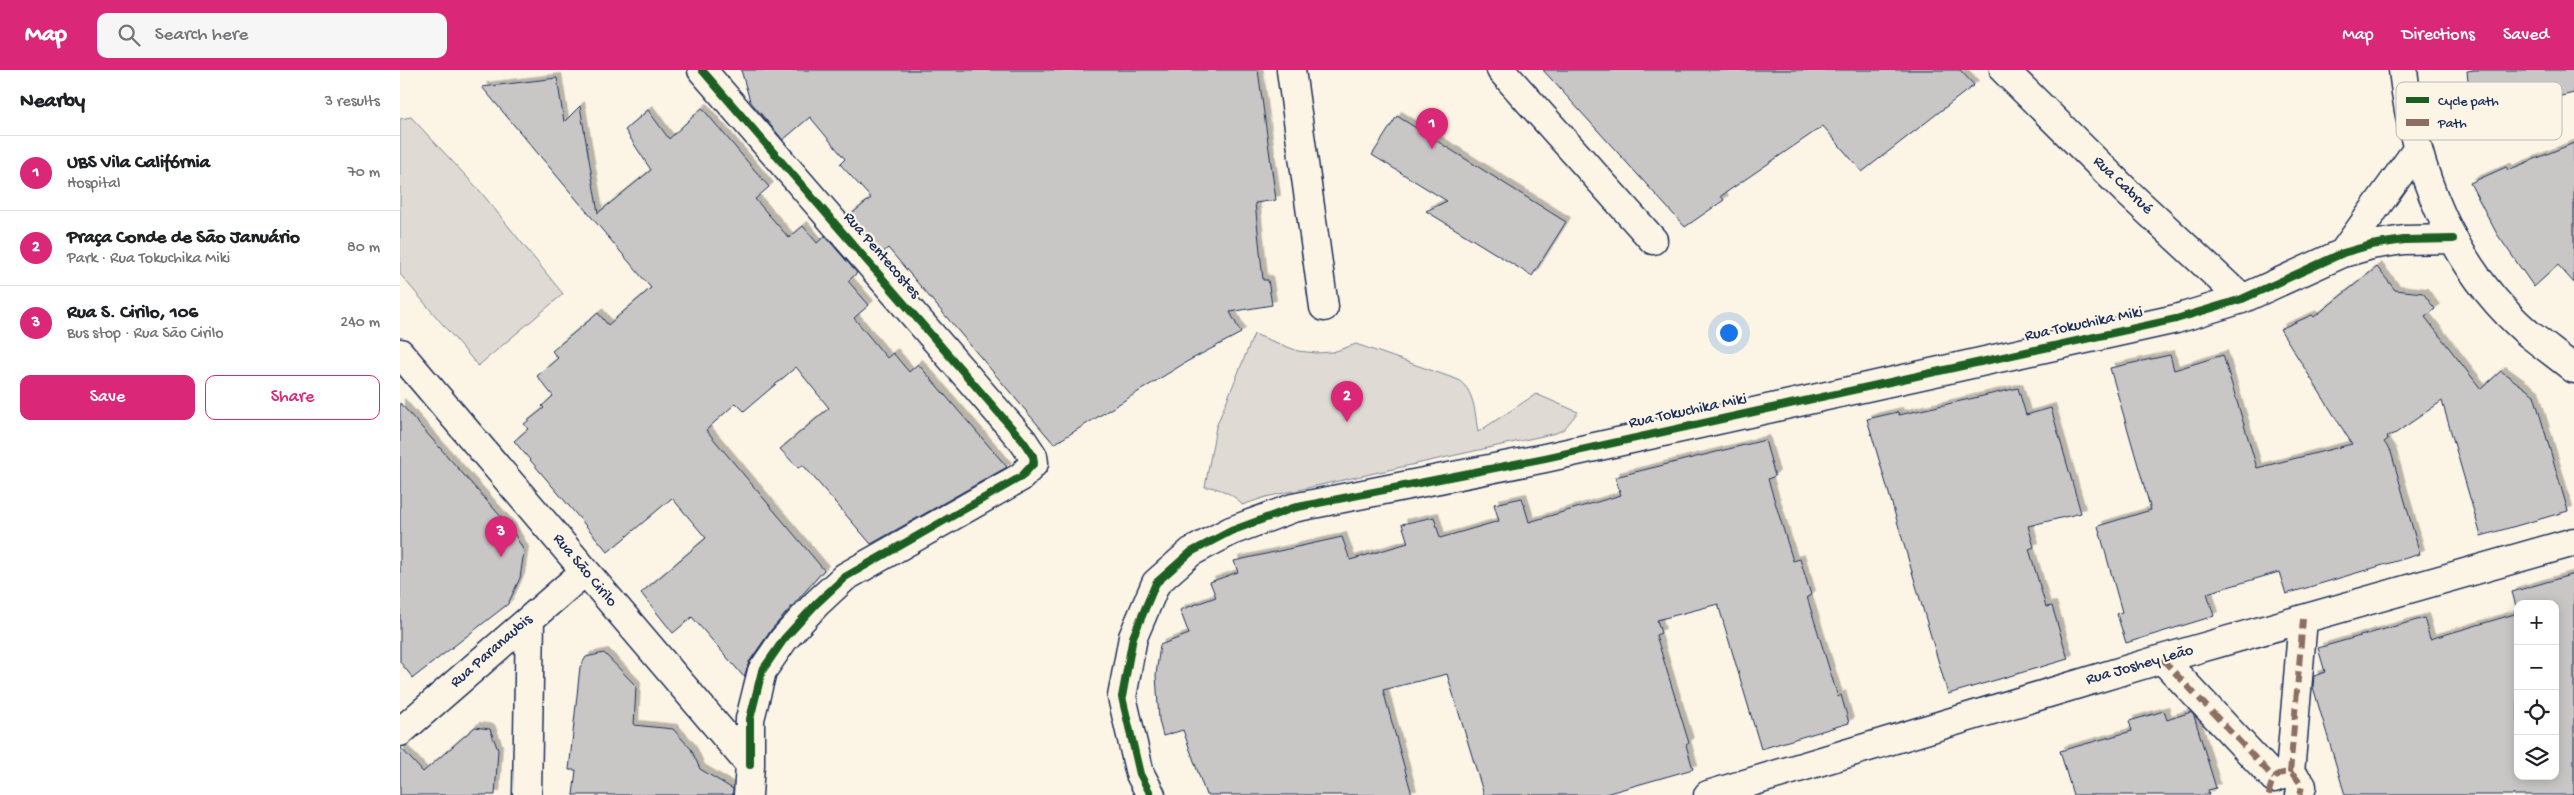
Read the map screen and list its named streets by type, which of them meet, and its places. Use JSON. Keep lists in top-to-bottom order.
{
  "streets": {
    "street": [
      "Rua Cabrué",
      "Rua Pentecostes",
      "Rua Tokuchika Miki",
      "Rua São Cirilo",
      "Rua Paranaubis",
      "Rua Joshey Leão"
    ]
  },
  "crossings": [
    ["Rua Cabrué", "Rua Tokuchika Miki"],
    ["Rua Pentecostes", "Rua São Cirilo"],
    ["Rua São Cirilo", "Rua Paranaubis"]
  ],
  "legend": ["Cycle path", "Path"],
  "page": {
    "header": "Map",
    "search": "Search here",
    "nav": ["Map", "Directions", "Saved"],
    "heading": ["Nearby", "3 results"],
    "pins": ["1", "2", "3"],
    "list": [
      {
        "mark": "1",
        "name": "UBS Vila Califórnia",
        "note": "Hospital",
        "value": "70 m"
      },
      {
        "mark": "2",
        "name": "Praça Conde de São Januário",
        "note": "Park · Rua Tokuchika Miki",
        "value": "80 m"
      },
      {
        "mark": "3",
        "name": "Rua S. Cirilo, 106",
        "note": "Bus stop · Rua São Cirilo",
        "value": "240 m"
      }
    ],
    "buttons": ["Save", "Share"],
    "map_buttons": ["+", "−"]
  }
}
